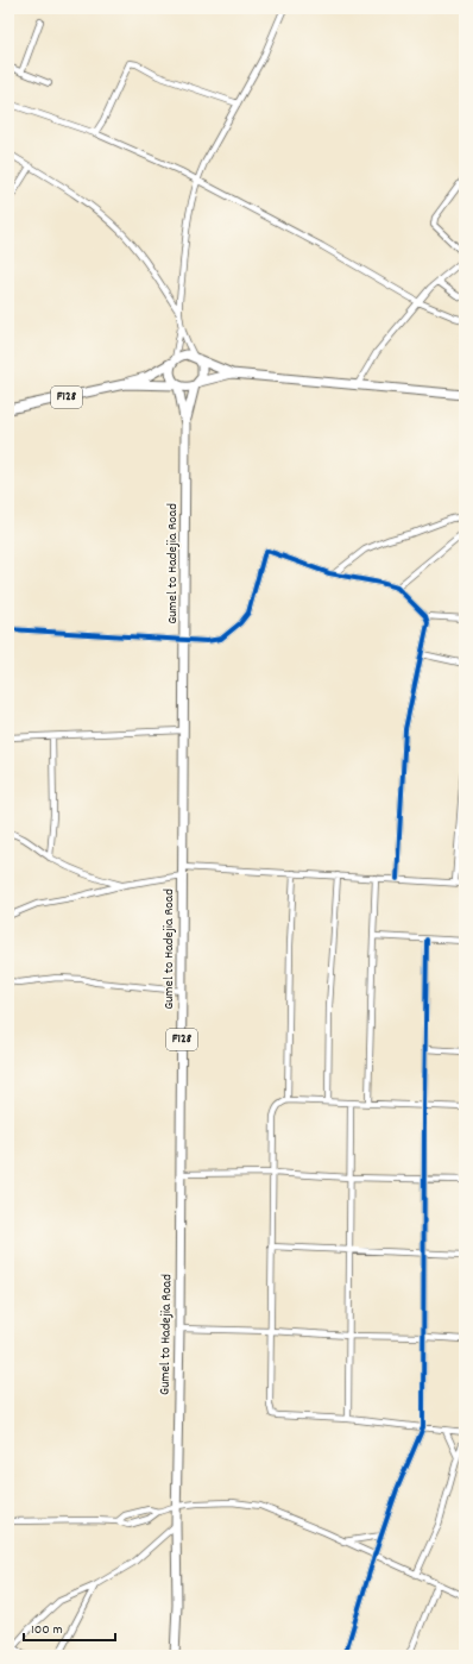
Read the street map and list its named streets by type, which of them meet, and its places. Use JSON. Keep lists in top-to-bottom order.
{
  "streets": {
    "main road": ["F128", "Gumel to Hadejia Road"]
  },
  "crossings": [
    ["F128", "Gumel to Hadejia Road"]
  ],
  "scale_bar": "100 m"
}
